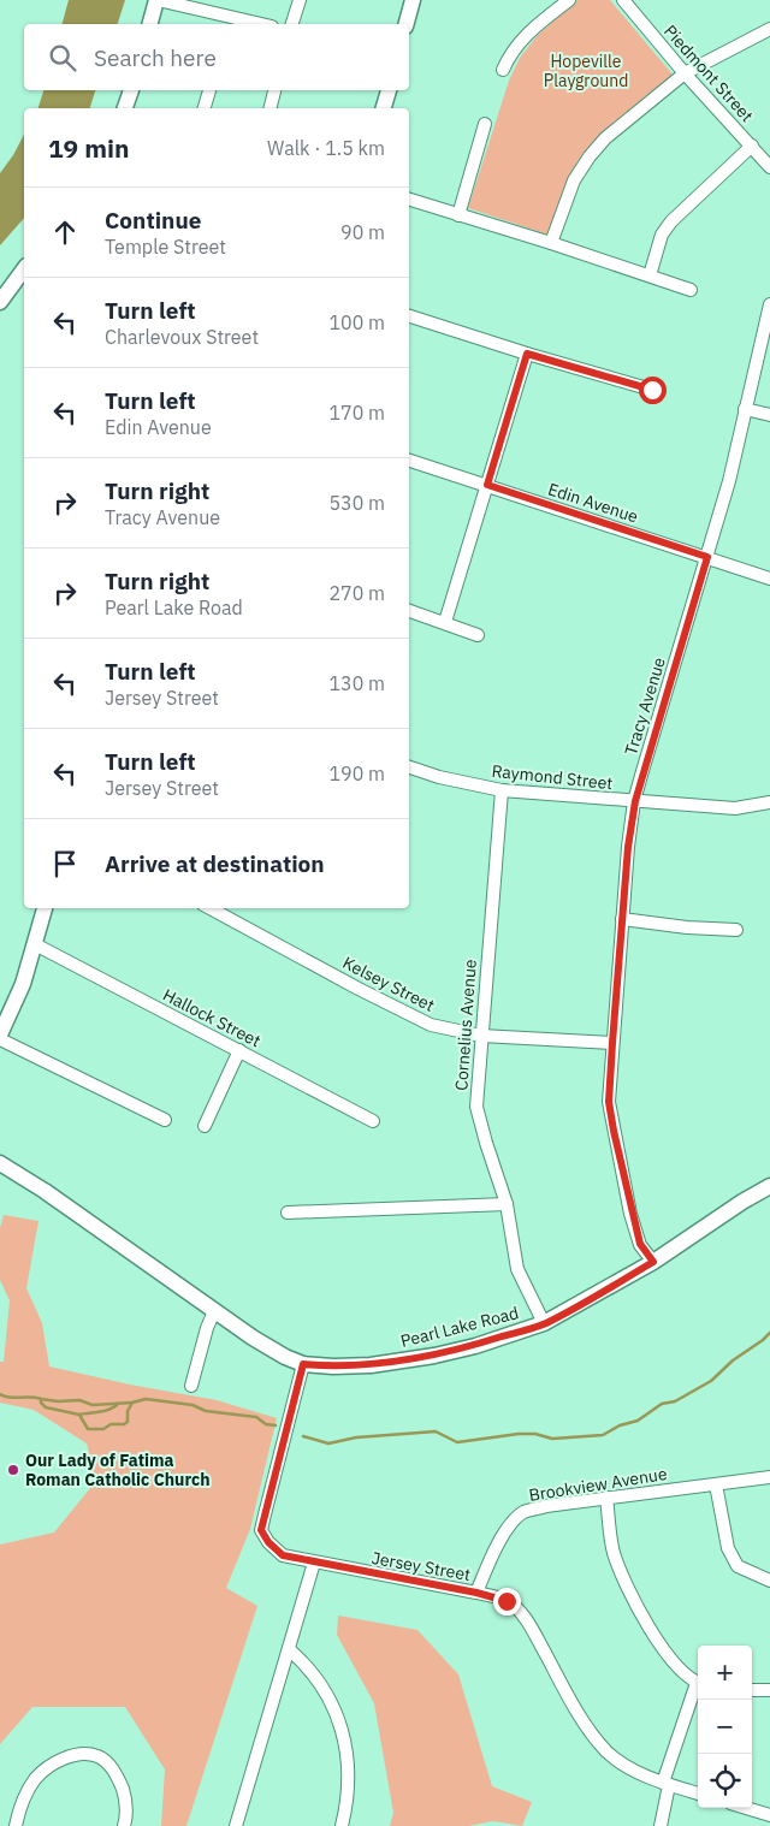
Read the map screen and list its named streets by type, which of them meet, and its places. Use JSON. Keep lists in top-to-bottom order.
{
  "streets": {
    "main road": ["Pearl Lake Road"],
    "street": [
      "Piedmont Street",
      "Edin Avenue",
      "Tracy Avenue",
      "Raymond Street",
      "Kelsey Street",
      "Hallock Street",
      "Cornelius Avenue",
      "Brookview Avenue",
      "Jersey Street"
    ]
  },
  "crossings": [
    ["Edin Avenue", "Tracy Avenue"],
    ["Tracy Avenue", "Raymond Street"],
    ["Tracy Avenue", "Kelsey Street"],
    ["Tracy Avenue", "Pearl Lake Road"],
    ["Raymond Street", "Cornelius Avenue"],
    ["Kelsey Street", "Cornelius Avenue"],
    ["Cornelius Avenue", "Pearl Lake Road"],
    ["Pearl Lake Road", "Jersey Street"],
    ["Brookview Avenue", "Jersey Street"]
  ],
  "parks": ["Hopeville Playground"],
  "places": ["Our Lady of Fatima Roman Catholic Church"],
  "page": {
    "search": "Search here",
    "heading": ["19 min", "Walk · 1.5 km"],
    "list": [
      ["Continue", "Temple Street", "90 m"],
      ["Turn left", "Charlevoux Street", "100 m"],
      ["Turn left", "Edin Avenue", "170 m"],
      ["Turn right", "Tracy Avenue", "530 m"],
      ["Turn right", "Pearl Lake Road", "270 m"],
      ["Turn left", "Jersey Street", "130 m"],
      ["Turn left", "Jersey Street", "190 m"],
      "Arrive at destination"
    ],
    "map_buttons": ["+", "−"]
  }
}
